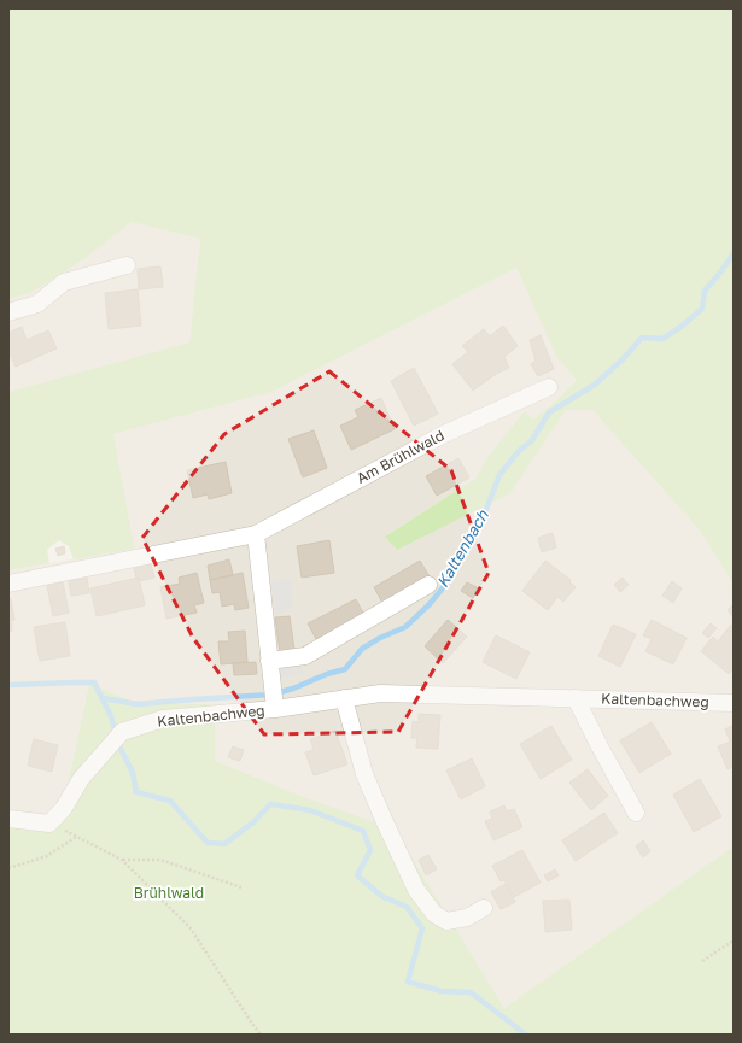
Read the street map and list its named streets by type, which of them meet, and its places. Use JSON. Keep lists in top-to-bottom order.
{
  "streets": {
    "street": ["Am Brühlwald", "Kaltenbachweg"]
  },
  "water": ["Kaltenbach"],
  "parks": ["Brühlwald"]
}
